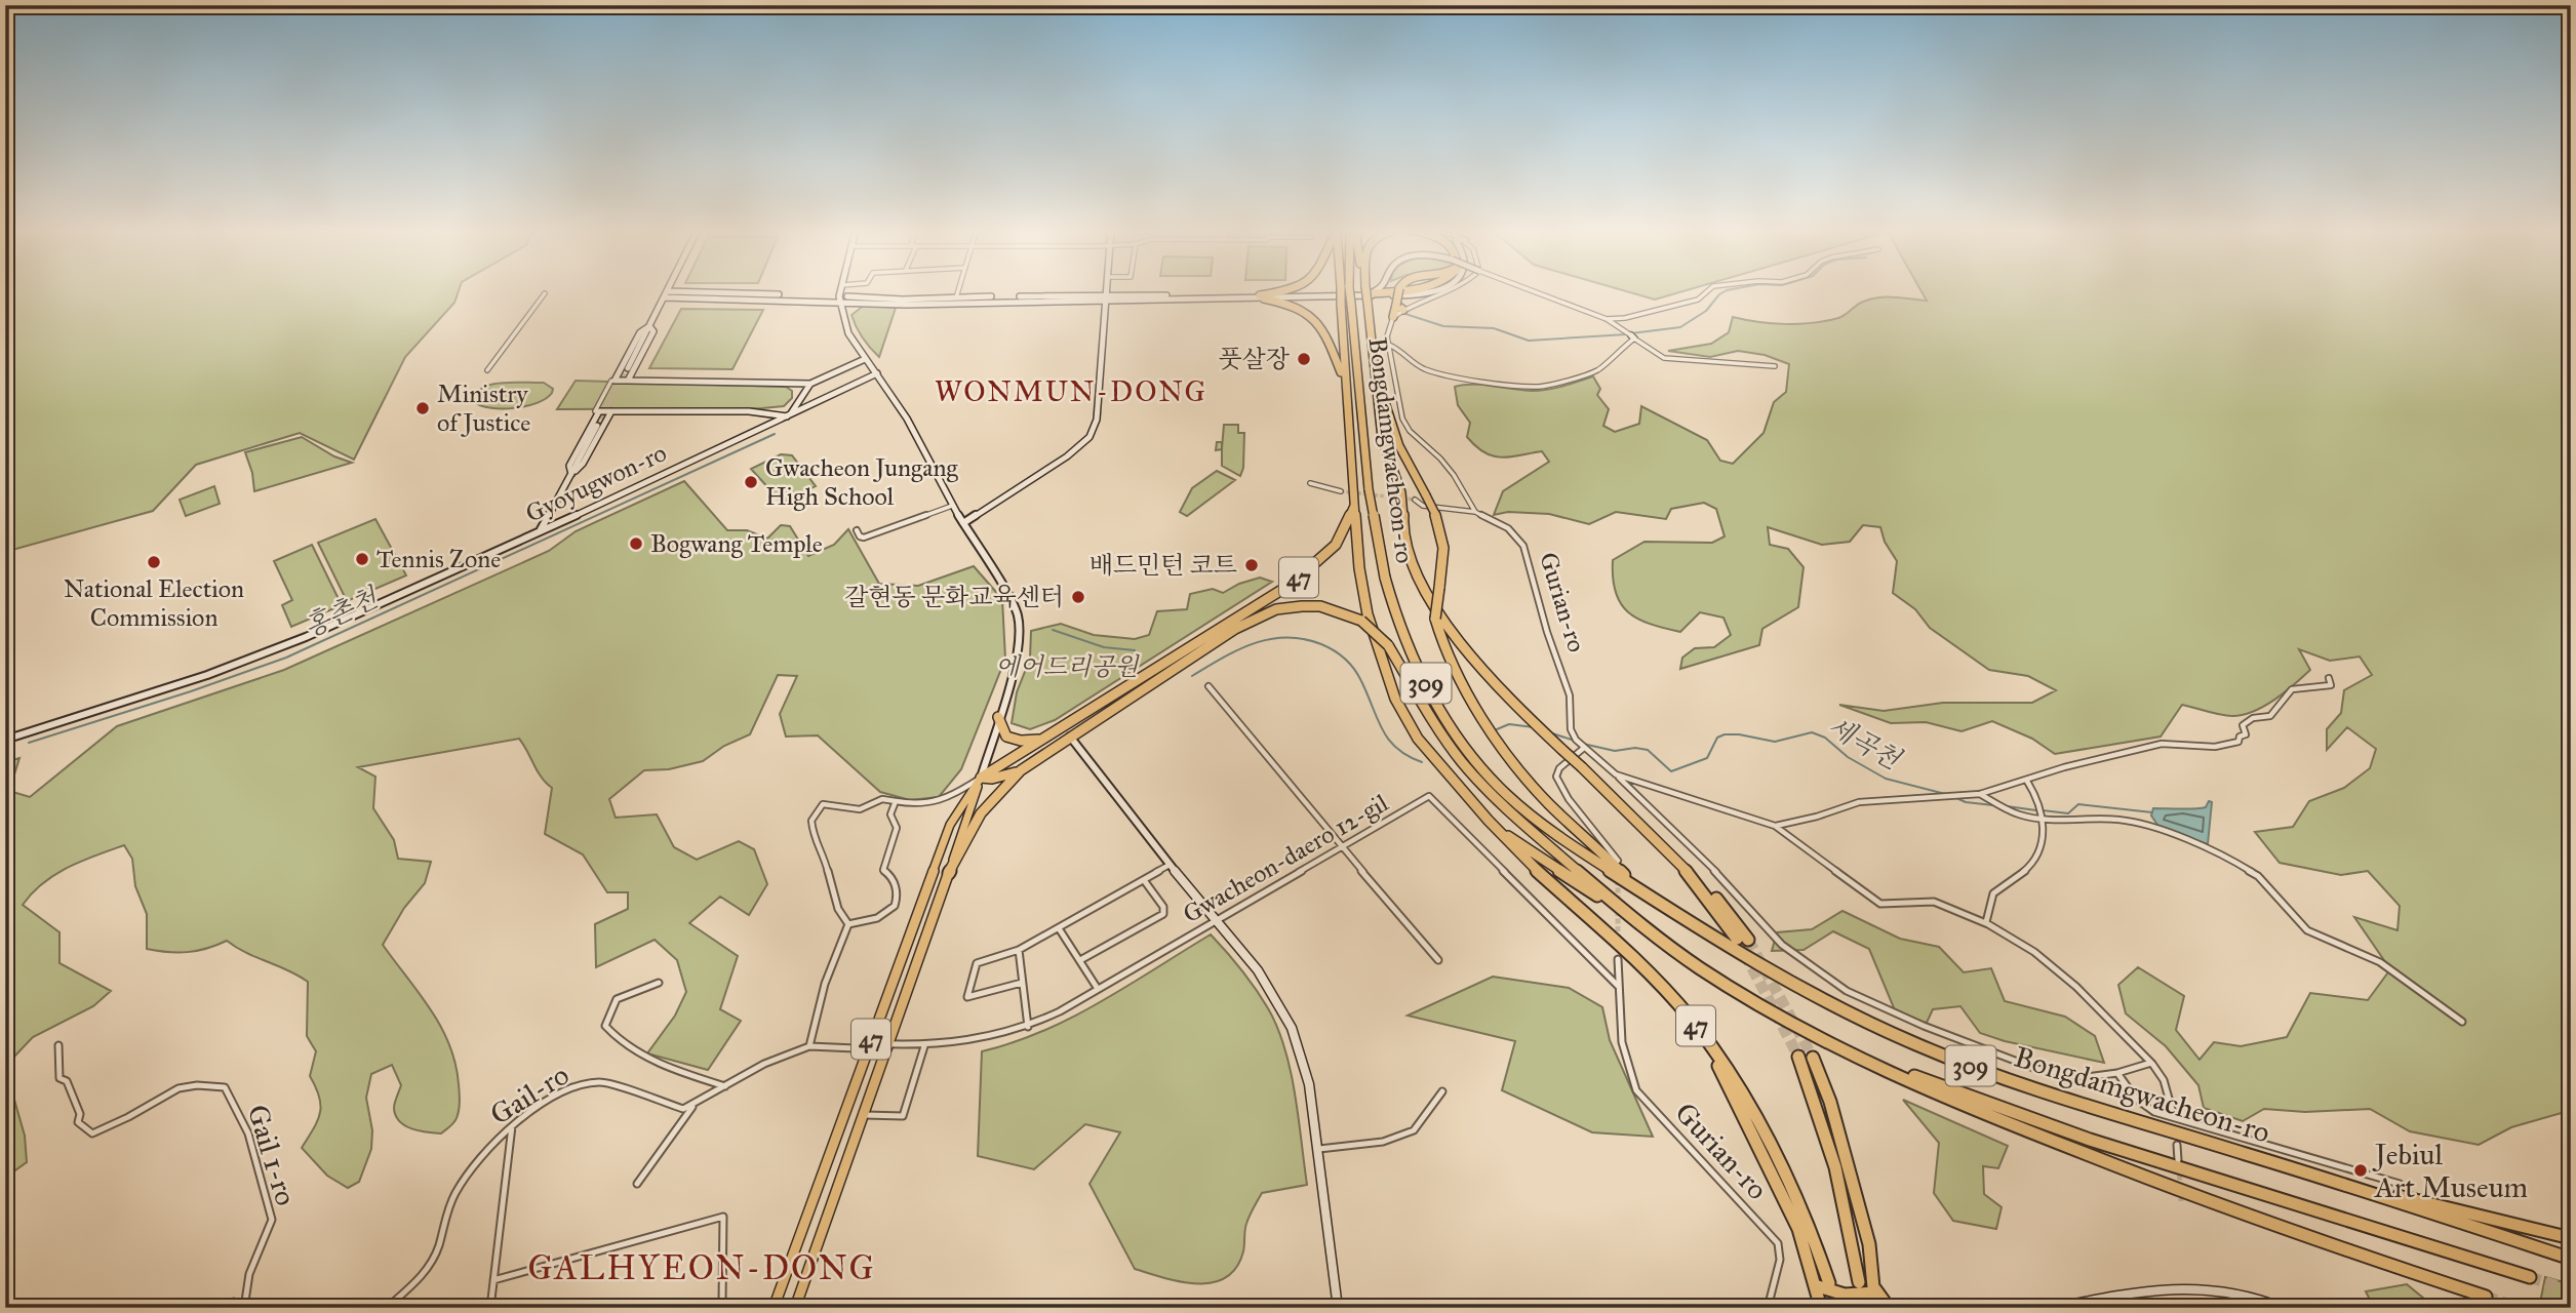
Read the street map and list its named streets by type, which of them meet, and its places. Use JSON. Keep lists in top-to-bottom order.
{
  "streets": {
    "highway": ["Bongdamgwacheon-ro", "47", "309"],
    "street": [
      "Gyoyugwon-ro",
      "Gurian-ro",
      "Gwacheon-daero 12-gil",
      "Gail-ro",
      "Gail 1-ro"
    ]
  },
  "crossings": [
    ["47", "Gwacheon-daero 12-gil"],
    ["Gurian-ro", "Gwacheon-daero 12-gil"]
  ],
  "districts": ["WONMUN-DONG", "GALHYEON-DONG"],
  "water": ["홍촌천", "세곡천"],
  "parks": ["에어드리공원"],
  "places": [
    "풋살장",
    "Ministry of Justice",
    "Gwacheon Jungang High School",
    "Bogwang Temple",
    "Tennis Zone",
    "National Election Commission",
    "배드민턴 코트",
    "갈현동 문화교육센터",
    "Jebiul Art Museum"
  ]
}
